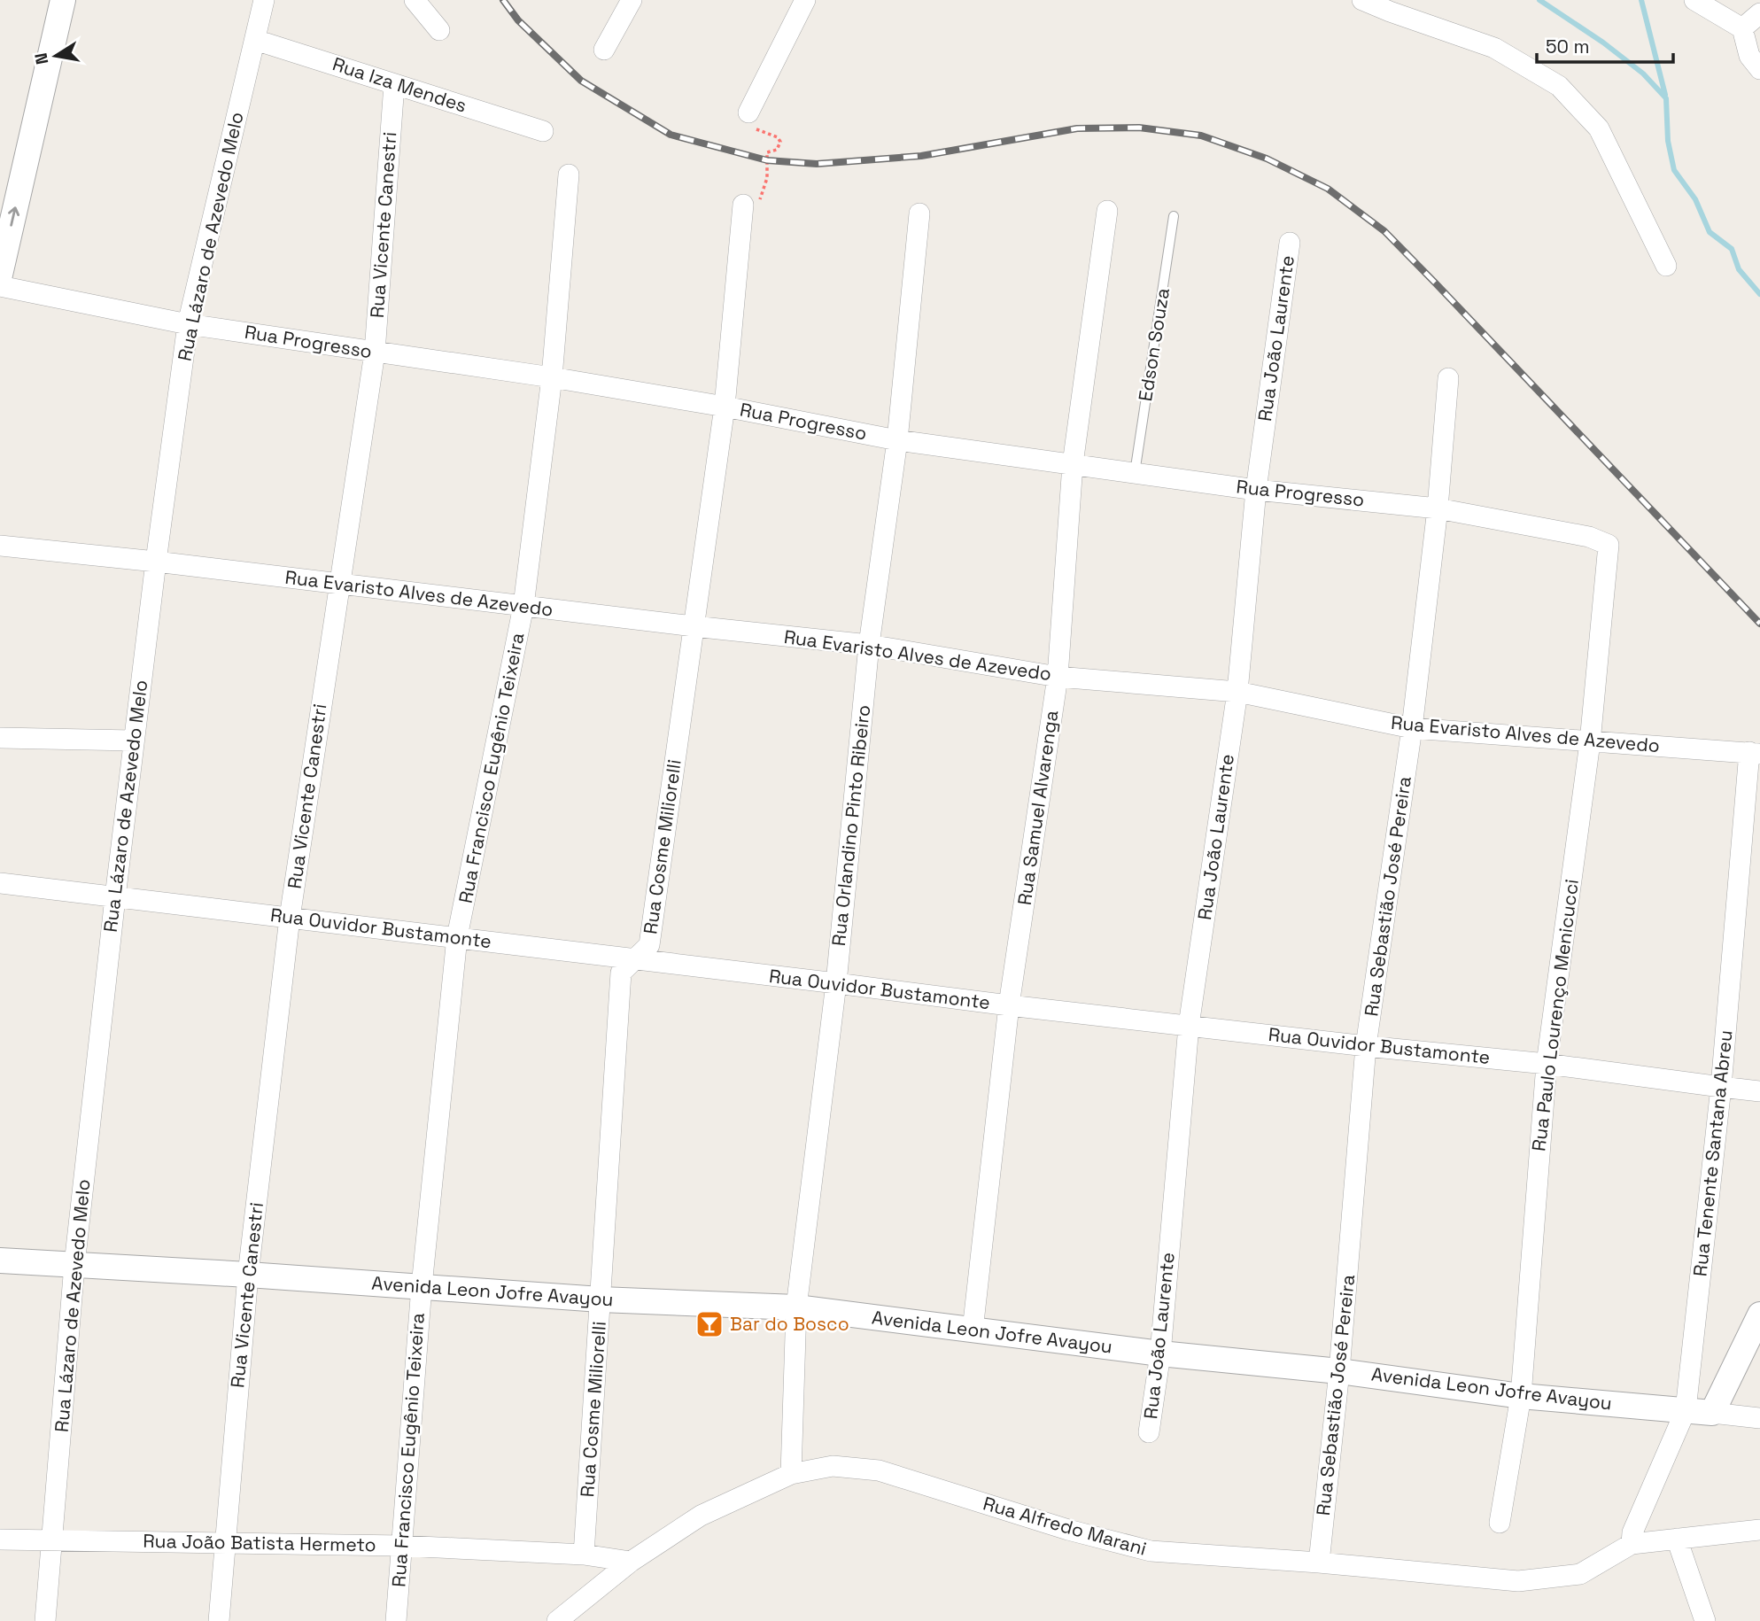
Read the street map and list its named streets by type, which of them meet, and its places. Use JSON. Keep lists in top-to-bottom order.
{
  "streets": {
    "street": [
      "Rua Iza Mendes",
      "Rua Vicente Canestri",
      "Rua Lázaro de Azevedo Melo",
      "Rua João Laurente",
      "Rua Progresso",
      "Rua Evaristo Alves de Azevedo",
      "Rua Francisco Eugênio Teixeira",
      "Rua Samuel Alvarenga",
      "Rua Orlandino Pinto Ribeiro",
      "Rua Cosme Miliorelli",
      "Rua Sebastião José Pereira",
      "Rua Ouvidor Bustamonte",
      "Rua Paulo Lourenço Menicucci",
      "Rua Tenente Santana Abreu",
      "Avenida Leon Jofre Avayou",
      "Rua Alfredo Marani",
      "Rua João Batista Hermeto"
    ],
    "lane": ["Edson Souza"]
  },
  "crossings": [
    ["Rua Iza Mendes", "Rua Vicente Canestri"],
    ["Rua Iza Mendes", "Rua Lázaro de Azevedo Melo"],
    ["Rua Vicente Canestri", "Rua Progresso"],
    ["Rua Vicente Canestri", "Rua Evaristo Alves de Azevedo"],
    ["Rua Vicente Canestri", "Rua Ouvidor Bustamonte"],
    ["Rua Vicente Canestri", "Avenida Leon Jofre Avayou"],
    ["Rua Vicente Canestri", "Rua João Batista Hermeto"],
    ["Rua Lázaro de Azevedo Melo", "Rua Progresso"],
    ["Rua Lázaro de Azevedo Melo", "Rua Evaristo Alves de Azevedo"],
    ["Rua Lázaro de Azevedo Melo", "Rua Ouvidor Bustamonte"],
    ["Rua Lázaro de Azevedo Melo", "Avenida Leon Jofre Avayou"],
    ["Rua Lázaro de Azevedo Melo", "Rua João Batista Hermeto"],
    ["Rua João Laurente", "Rua Progresso"],
    ["Rua João Laurente", "Rua Evaristo Alves de Azevedo"],
    ["Rua João Laurente", "Rua Ouvidor Bustamonte"],
    ["Rua João Laurente", "Avenida Leon Jofre Avayou"],
    ["Rua Progresso", "Edson Souza"],
    ["Rua Progresso", "Rua Francisco Eugênio Teixeira"],
    ["Rua Progresso", "Rua Samuel Alvarenga"],
    ["Rua Progresso", "Rua Orlandino Pinto Ribeiro"],
    ["Rua Progresso", "Rua Cosme Miliorelli"],
    ["Rua Progresso", "Rua Sebastião José Pereira"],
    ["Rua Progresso", "Rua Paulo Lourenço Menicucci"],
    ["Rua Evaristo Alves de Azevedo", "Rua Francisco Eugênio Teixeira"],
    ["Rua Evaristo Alves de Azevedo", "Rua Samuel Alvarenga"],
    ["Rua Evaristo Alves de Azevedo", "Rua Orlandino Pinto Ribeiro"],
    ["Rua Evaristo Alves de Azevedo", "Rua Cosme Miliorelli"],
    ["Rua Evaristo Alves de Azevedo", "Rua Sebastião José Pereira"],
    ["Rua Evaristo Alves de Azevedo", "Rua Paulo Lourenço Menicucci"],
    ["Rua Evaristo Alves de Azevedo", "Rua Tenente Santana Abreu"],
    ["Rua Francisco Eugênio Teixeira", "Rua Ouvidor Bustamonte"],
    ["Rua Francisco Eugênio Teixeira", "Avenida Leon Jofre Avayou"],
    ["Rua Francisco Eugênio Teixeira", "Rua João Batista Hermeto"],
    ["Rua Samuel Alvarenga", "Rua Ouvidor Bustamonte"],
    ["Rua Samuel Alvarenga", "Avenida Leon Jofre Avayou"],
    ["Rua Orlandino Pinto Ribeiro", "Rua Ouvidor Bustamonte"],
    ["Rua Orlandino Pinto Ribeiro", "Avenida Leon Jofre Avayou"],
    ["Rua Orlandino Pinto Ribeiro", "Rua Alfredo Marani"],
    ["Rua Cosme Miliorelli", "Rua Ouvidor Bustamonte"],
    ["Rua Cosme Miliorelli", "Avenida Leon Jofre Avayou"],
    ["Rua Cosme Miliorelli", "Rua João Batista Hermeto"],
    ["Rua Sebastião José Pereira", "Rua Ouvidor Bustamonte"],
    ["Rua Sebastião José Pereira", "Avenida Leon Jofre Avayou"],
    ["Rua Sebastião José Pereira", "Rua Alfredo Marani"],
    ["Rua Ouvidor Bustamonte", "Rua Paulo Lourenço Menicucci"],
    ["Rua Ouvidor Bustamonte", "Rua Tenente Santana Abreu"],
    ["Rua Paulo Lourenço Menicucci", "Avenida Leon Jofre Avayou"],
    ["Rua Tenente Santana Abreu", "Avenida Leon Jofre Avayou"],
    ["Rua Tenente Santana Abreu", "Rua Alfredo Marani"],
    ["Rua Alfredo Marani", "Rua João Batista Hermeto"]
  ],
  "places": {
    "bar": ["Bar do Bosco"]
  },
  "scale_bar": "50 m",
  "north": "left"
}
